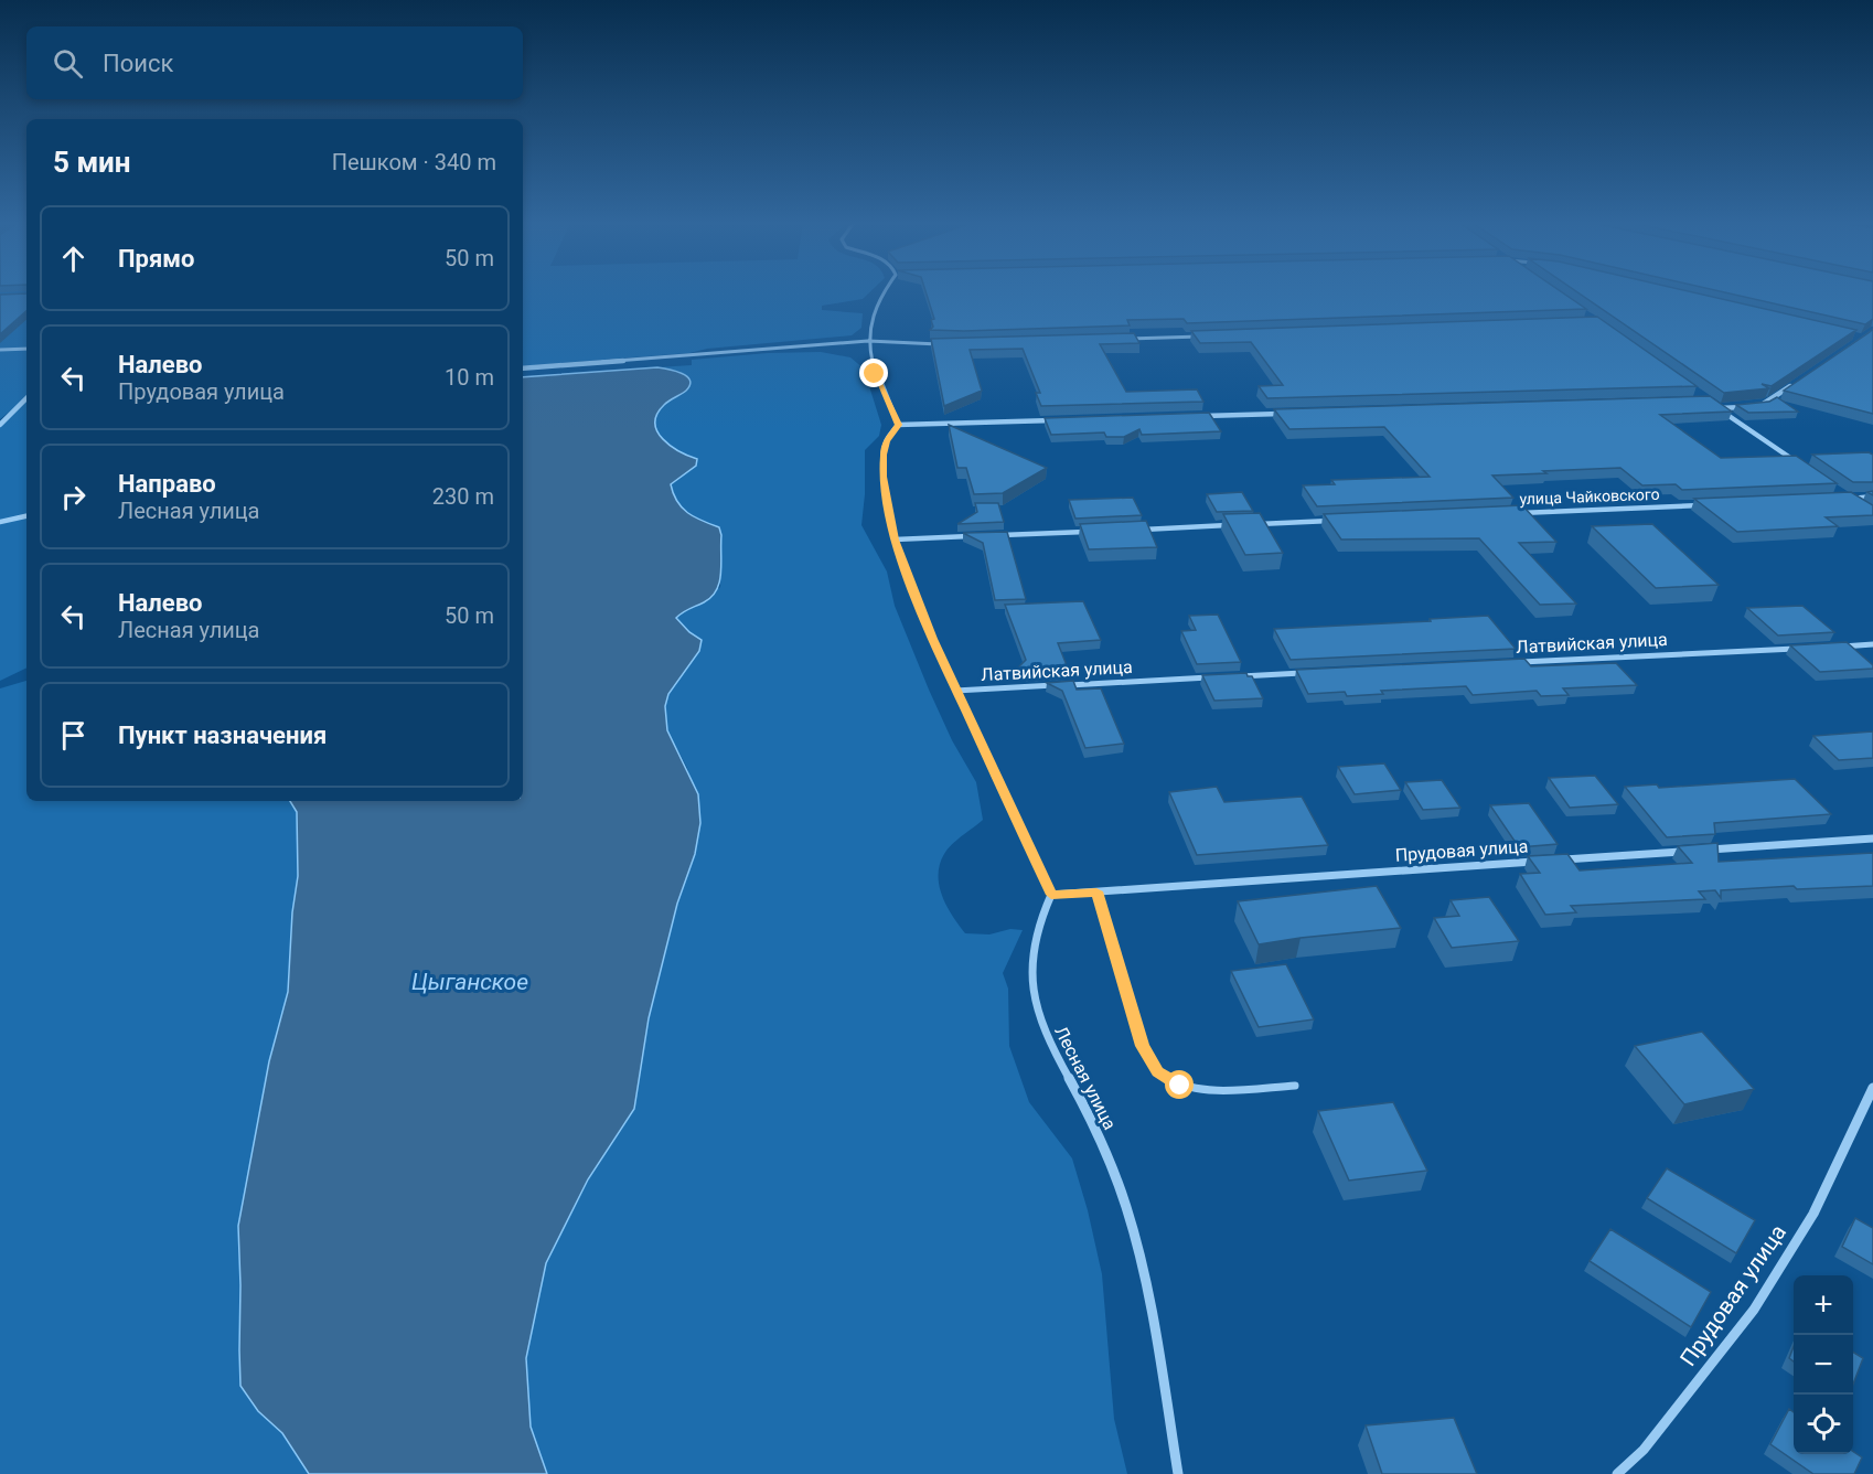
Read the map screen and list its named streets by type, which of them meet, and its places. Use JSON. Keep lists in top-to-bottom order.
{
  "streets": {
    "street": [
      "улица Чайковского",
      "Латвийская улица",
      "Прудовая улица",
      "Лесная улица"
    ]
  },
  "crossings": [
    ["Прудовая улица", "Лесная улица"]
  ],
  "water": ["Цыганское"],
  "page": {
    "search": "Поиск",
    "heading": ["5 мин", "Пешком · 340 m"],
    "list": [
      ["Прямо", "50 m"],
      ["Налево", "Прудовая улица", "10 m"],
      ["Направо", "Лесная улица", "230 m"],
      ["Налево", "Лесная улица", "50 m"],
      "Пункт назначения"
    ],
    "map_buttons": ["+", "−"]
  }
}
